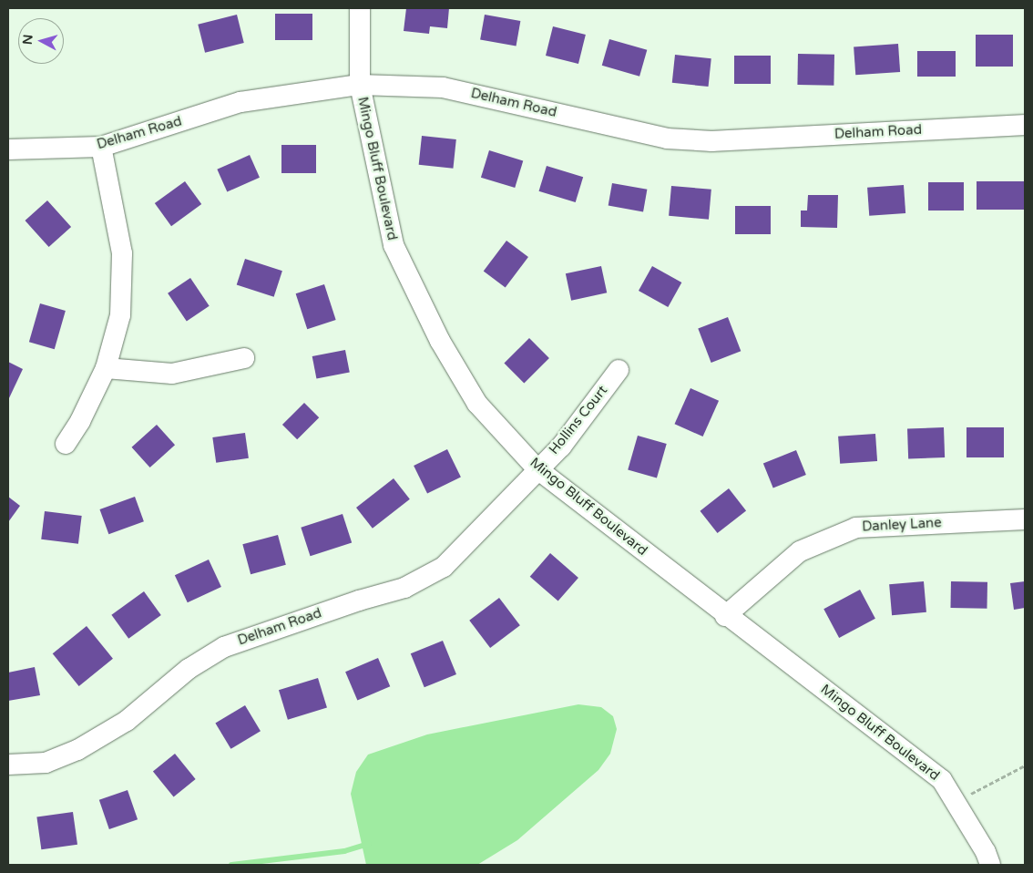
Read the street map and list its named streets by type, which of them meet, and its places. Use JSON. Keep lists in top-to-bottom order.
{
  "streets": {
    "street": [
      "Delham Road",
      "Mingo Bluff Boulevard",
      "Hollins Court",
      "Danley Lane"
    ]
  },
  "crossings": [
    ["Delham Road", "Mingo Bluff Boulevard"],
    ["Delham Road", "Hollins Court"],
    ["Mingo Bluff Boulevard", "Hollins Court"],
    ["Mingo Bluff Boulevard", "Danley Lane"]
  ],
  "north": "left"
}
